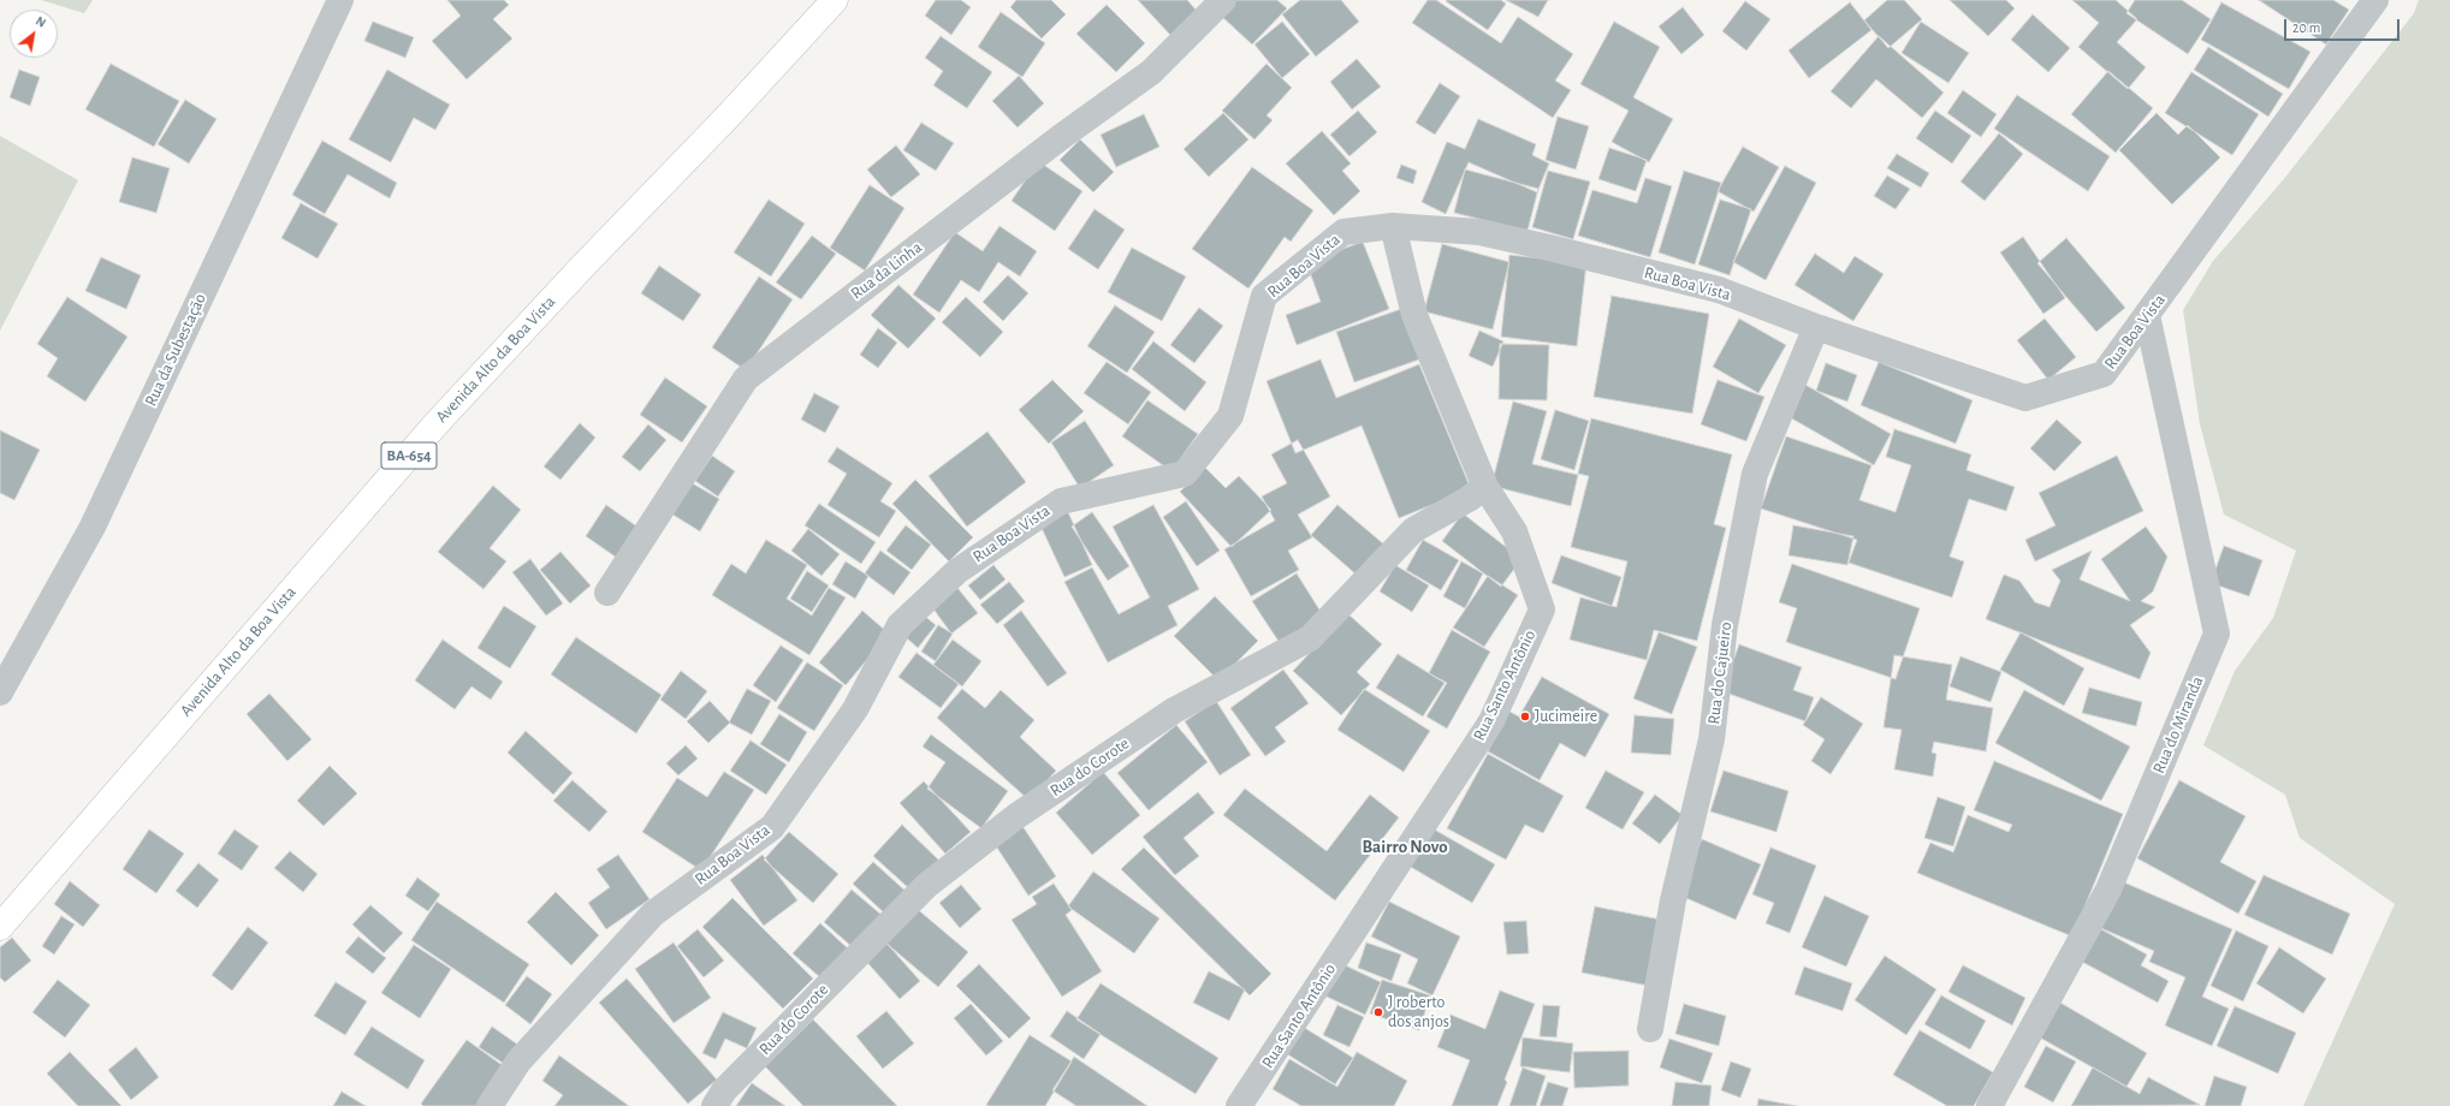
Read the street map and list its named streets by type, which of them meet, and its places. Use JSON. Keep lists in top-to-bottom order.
{
  "streets": {
    "main road": ["Avenida Alto da Boa Vista", "BA-654"],
    "street": [
      "Rua Boa Vista",
      "Rua da Linha",
      "Rua da Subestação",
      "Rua do Cajueiro",
      "Rua Santo Antônio",
      "Rua do Miranda",
      "Rua do Corote"
    ]
  },
  "crossings": [
    ["Rua Boa Vista", "Rua do Cajueiro"],
    ["Rua Boa Vista", "Rua Santo Antônio"],
    ["Rua Boa Vista", "Rua do Miranda"],
    ["Rua Santo Antônio", "Rua do Corote"]
  ],
  "districts": ["Bairro Novo"],
  "places": ["Jucimeire", "J roberto dos anjos"],
  "scale_bar": "20 m",
  "north": "top right"
}
